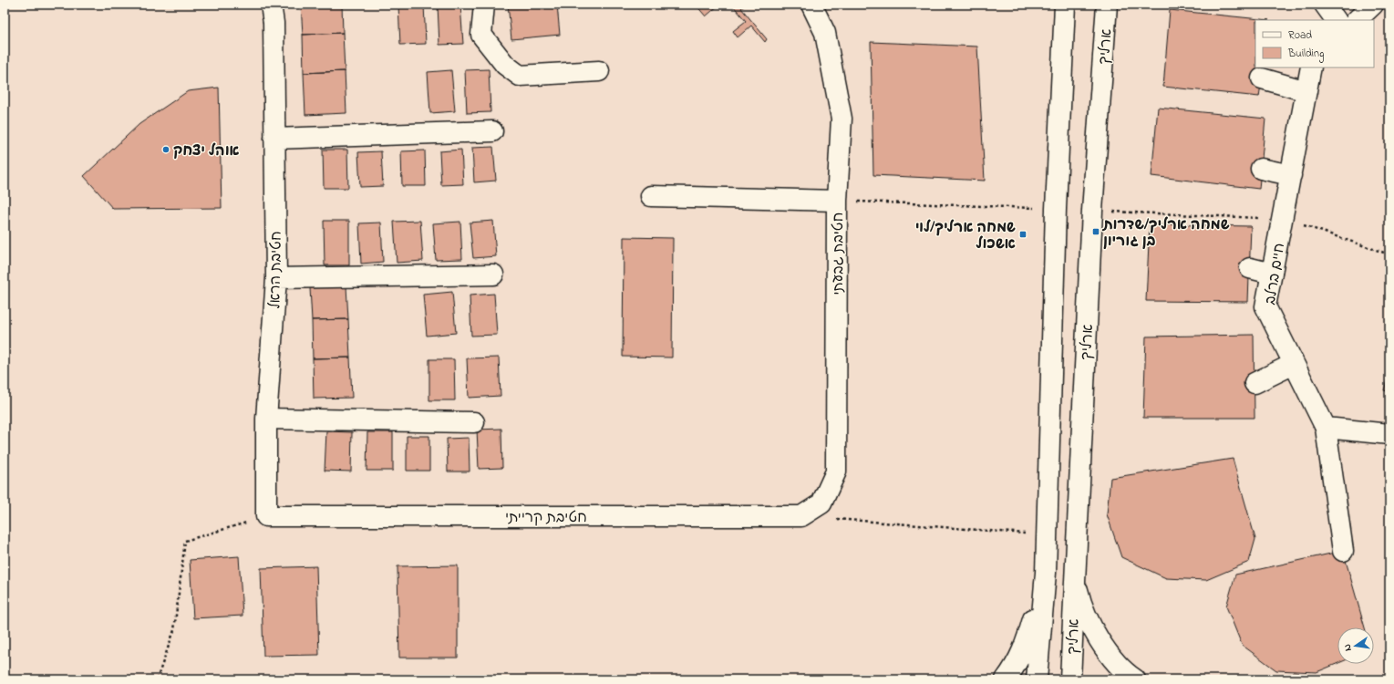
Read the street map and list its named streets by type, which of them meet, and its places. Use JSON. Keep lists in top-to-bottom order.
{
  "streets": {
    "street": [
      "ארליך",
      "חטיבת גבעתי",
      "חטיבת הראל",
      "חיים ברלב",
      "חטיבת קרייתי"
    ]
  },
  "crossings": [
    ["חטיבת גבעתי", "חטיבת קרייתי"],
    ["חטיבת הראל", "חטיבת קרייתי"]
  ],
  "places": {
    "other": ["אוהל יצחק"],
    "transit": ["שמחה ארליך/שדרות בן גוריון", "שמחה ארליך/לוי אשכול"]
  },
  "legend": ["Road", "Building"],
  "north": "left"
}
